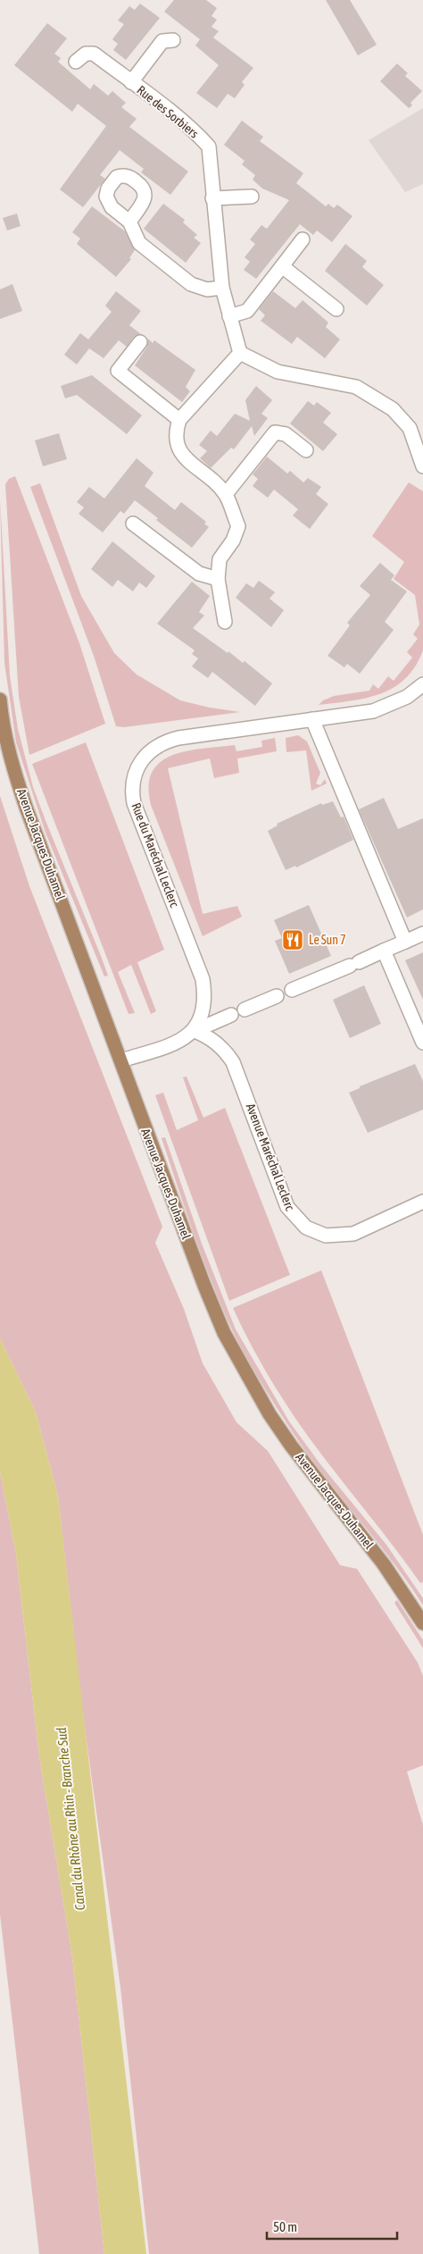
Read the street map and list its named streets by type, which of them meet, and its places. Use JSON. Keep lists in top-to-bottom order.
{
  "streets": {
    "main road": ["Avenue Jacques Duhamel"],
    "street": ["Rue des Sorbiers", "Rue du Maréchal Leclerc", "Avenue Maréchal Leclerc"]
  },
  "crossings": [
    ["Rue du Maréchal Leclerc", "Avenue Maréchal Leclerc"]
  ],
  "water": ["Canal du Rhône au Rhin - Branche Sud"],
  "places": {
    "restaurant": ["Le Sun 7"]
  },
  "scale_bar": "50 m"
}
